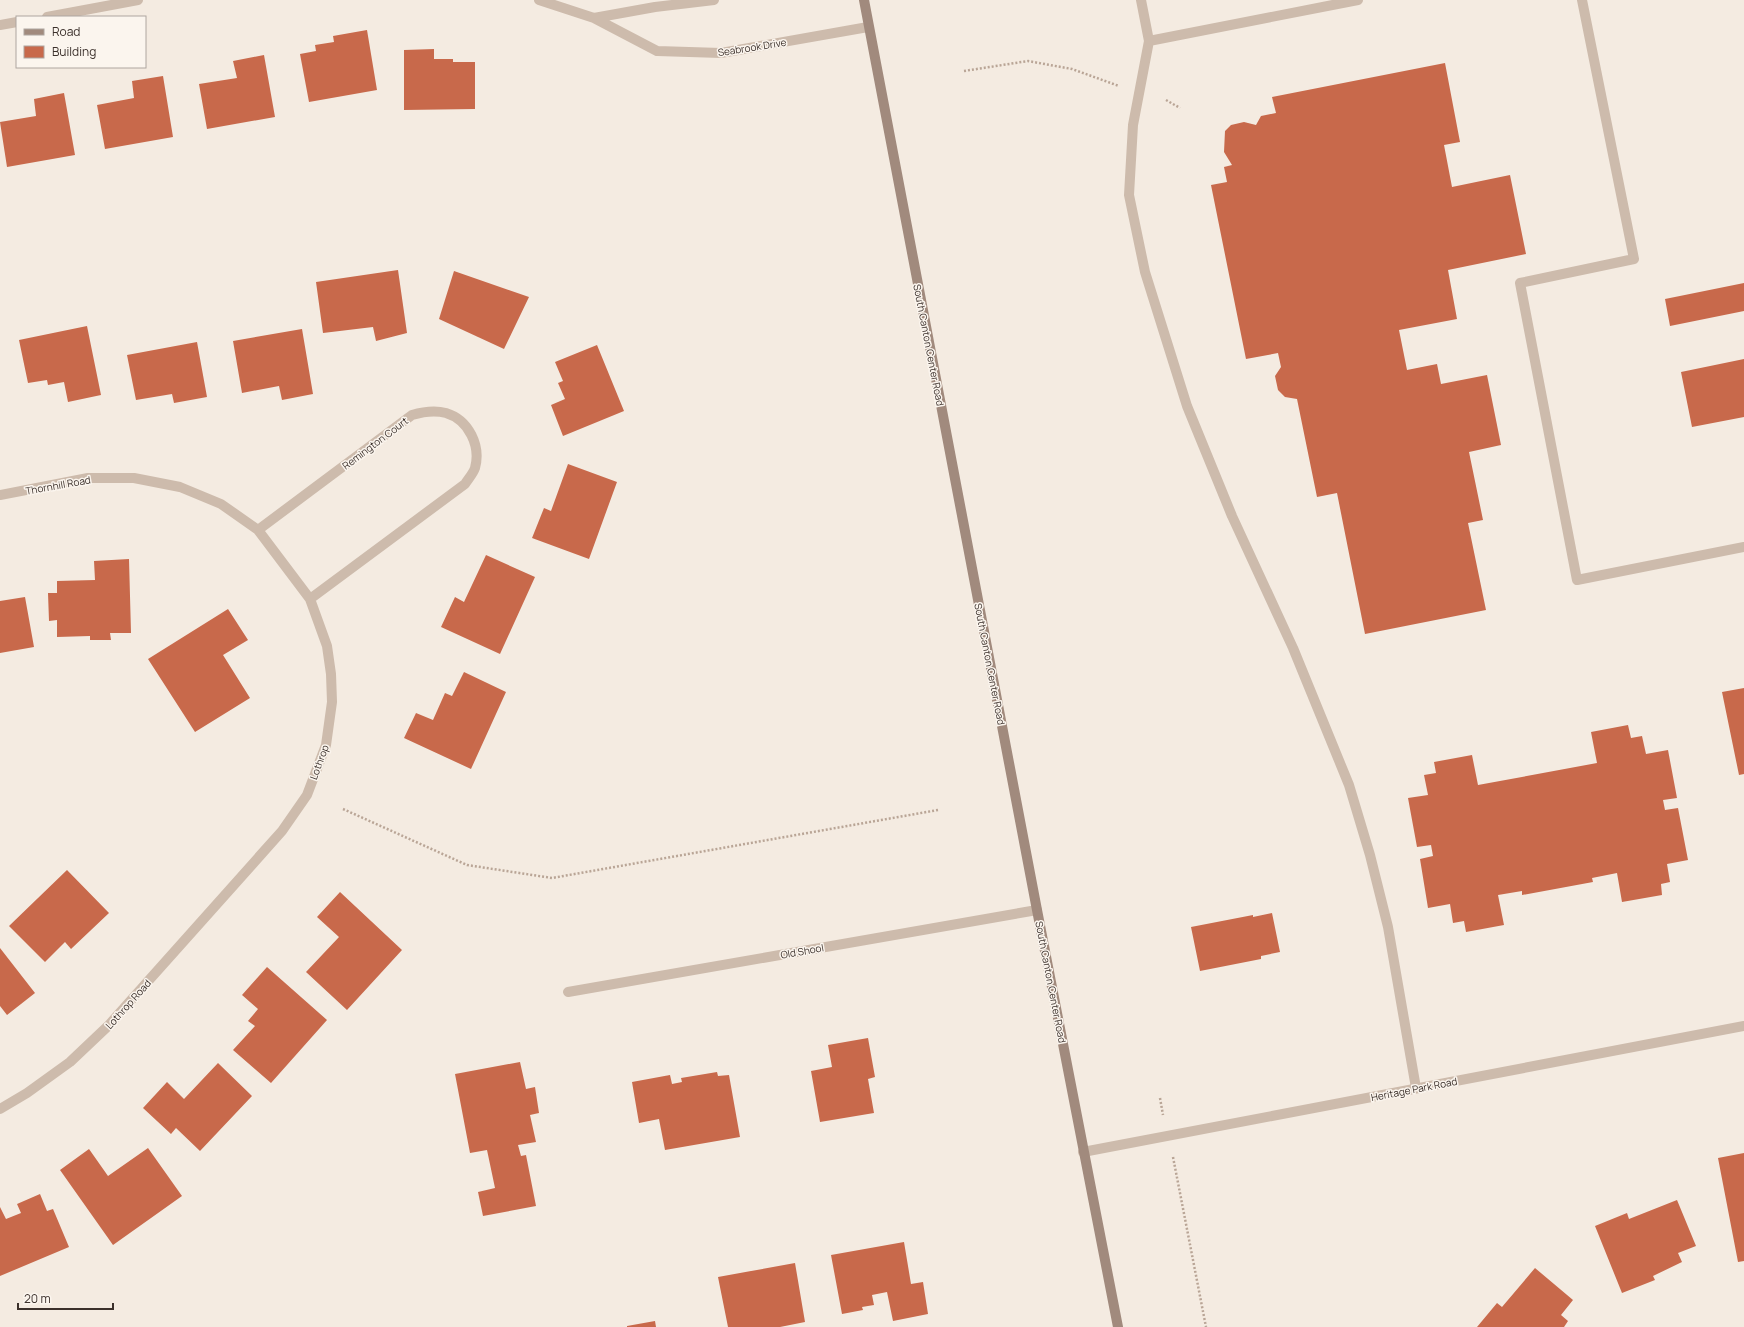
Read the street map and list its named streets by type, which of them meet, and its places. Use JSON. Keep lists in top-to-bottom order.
{
  "streets": {
    "main road": ["South Canton Center Road"],
    "street": [
      "Seabrook Drive",
      "Remington Court",
      "Thornhill Road",
      "Lothrop",
      "Old Shool",
      "Lothrop Road",
      "Heritage Park Road"
    ]
  },
  "crossings": [
    ["Seabrook Drive", "South Canton Center Road"],
    ["South Canton Center Road", "Old Shool"],
    ["South Canton Center Road", "Heritage Park Road"],
    ["Remington Court", "Thornhill Road"],
    ["Remington Court", "Lothrop"],
    ["Thornhill Road", "Lothrop"],
    ["Lothrop", "Lothrop Road"]
  ],
  "legend": ["Road", "Building"],
  "scale_bar": "20 m"
}
